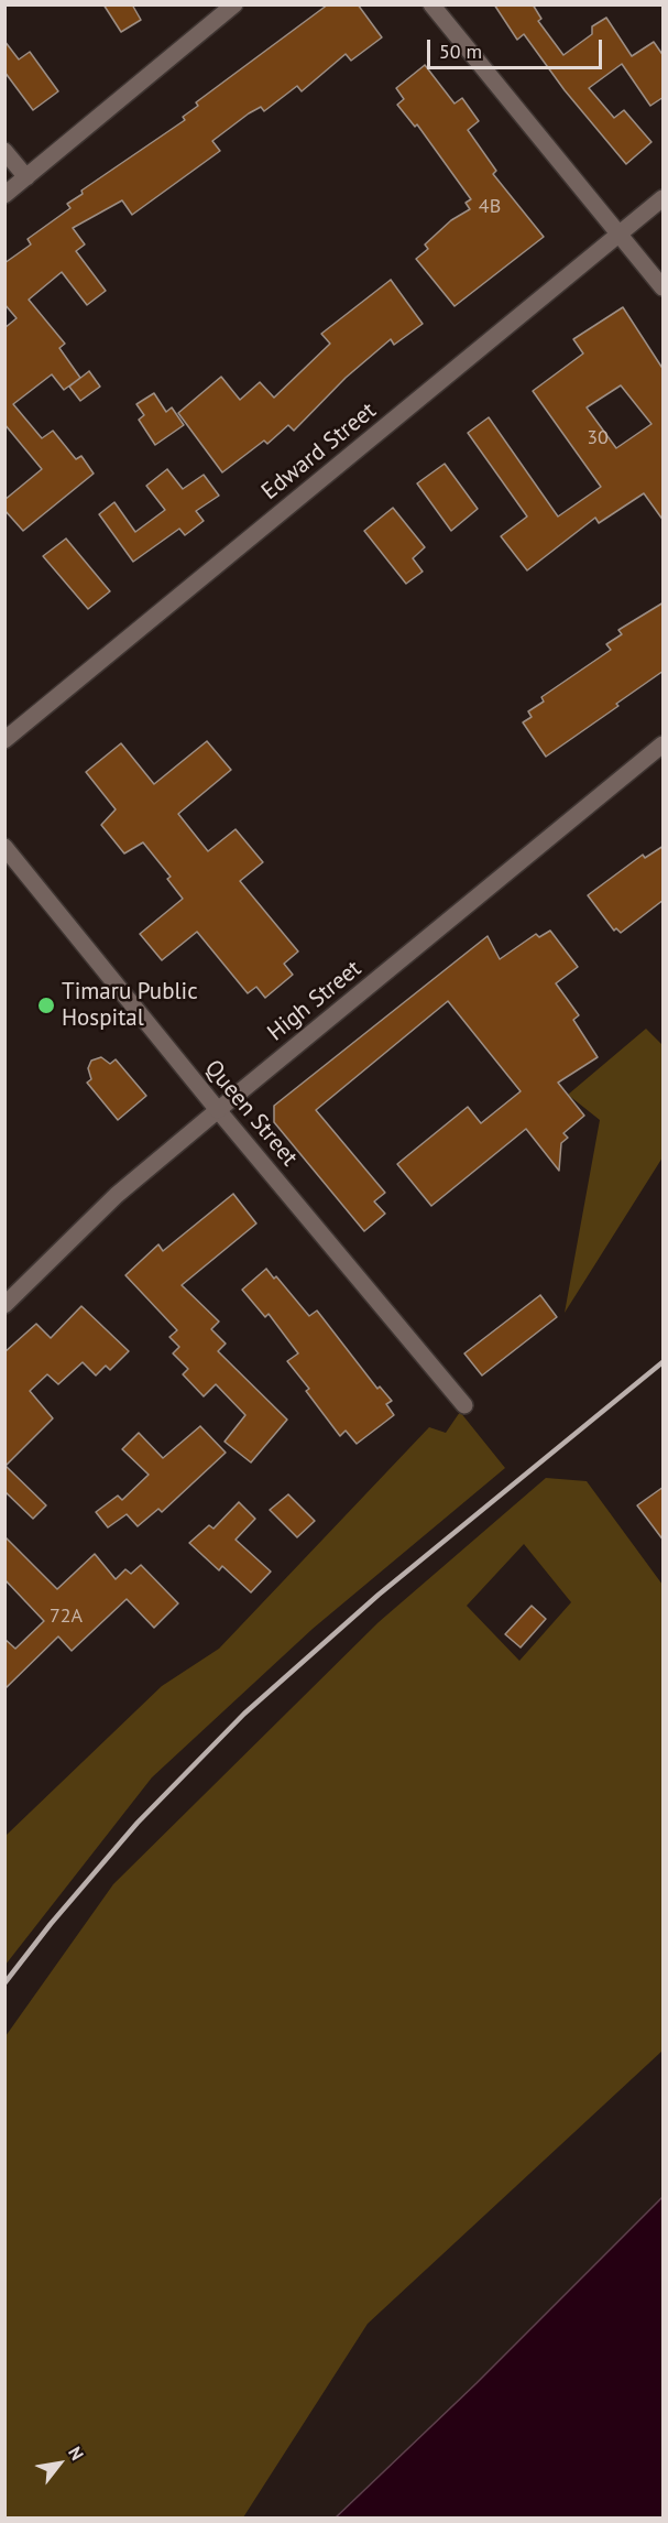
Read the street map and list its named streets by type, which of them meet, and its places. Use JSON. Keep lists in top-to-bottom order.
{
  "streets": {
    "street": ["Edward Street", "High Street", "Queen Street"]
  },
  "crossings": [
    ["High Street", "Queen Street"]
  ],
  "places": ["Timaru Public Hospital"],
  "house_numbers": ["4B", "30", "72A"],
  "scale_bar": "50 m",
  "north": "top right"
}
